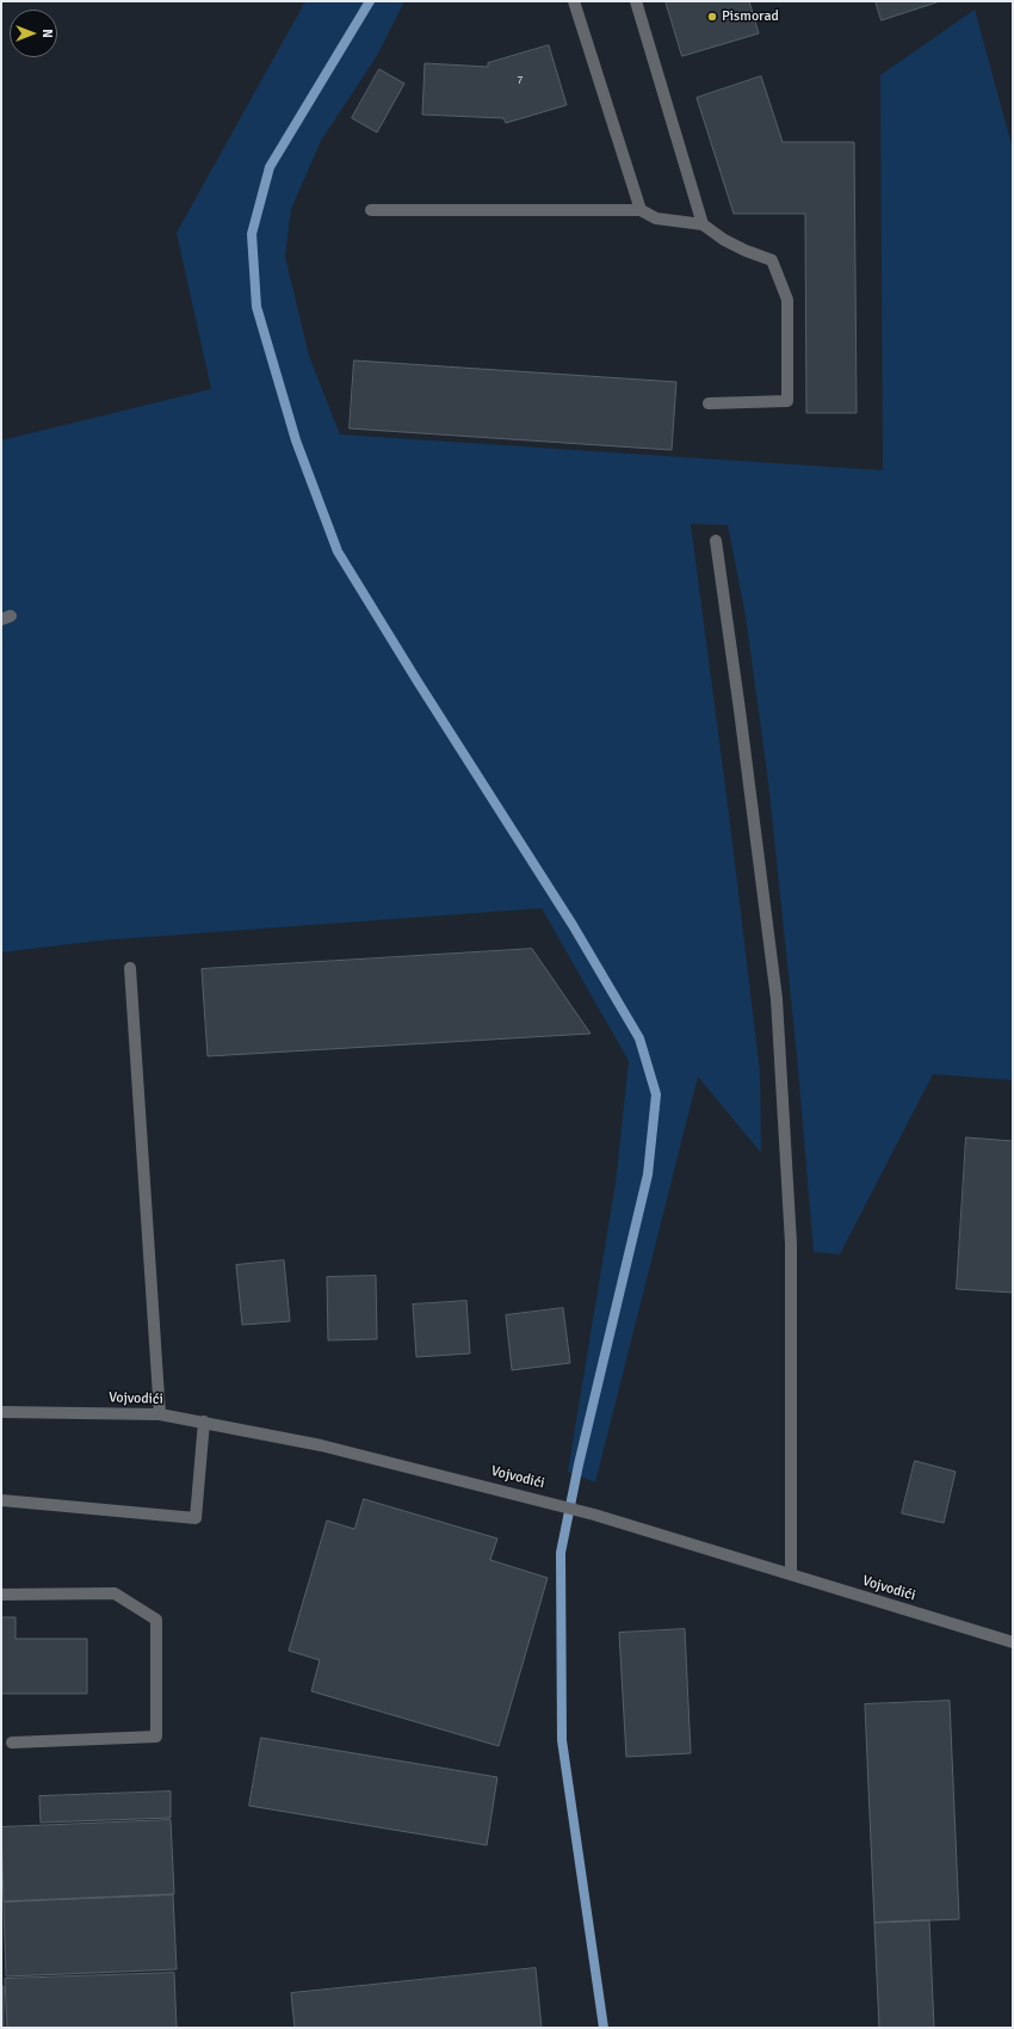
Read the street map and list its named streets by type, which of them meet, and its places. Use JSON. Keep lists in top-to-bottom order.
{
  "streets": {
    "street": ["Vojvodići"]
  },
  "places": ["Pismorad"],
  "house_numbers": ["7"],
  "north": "right"
}
